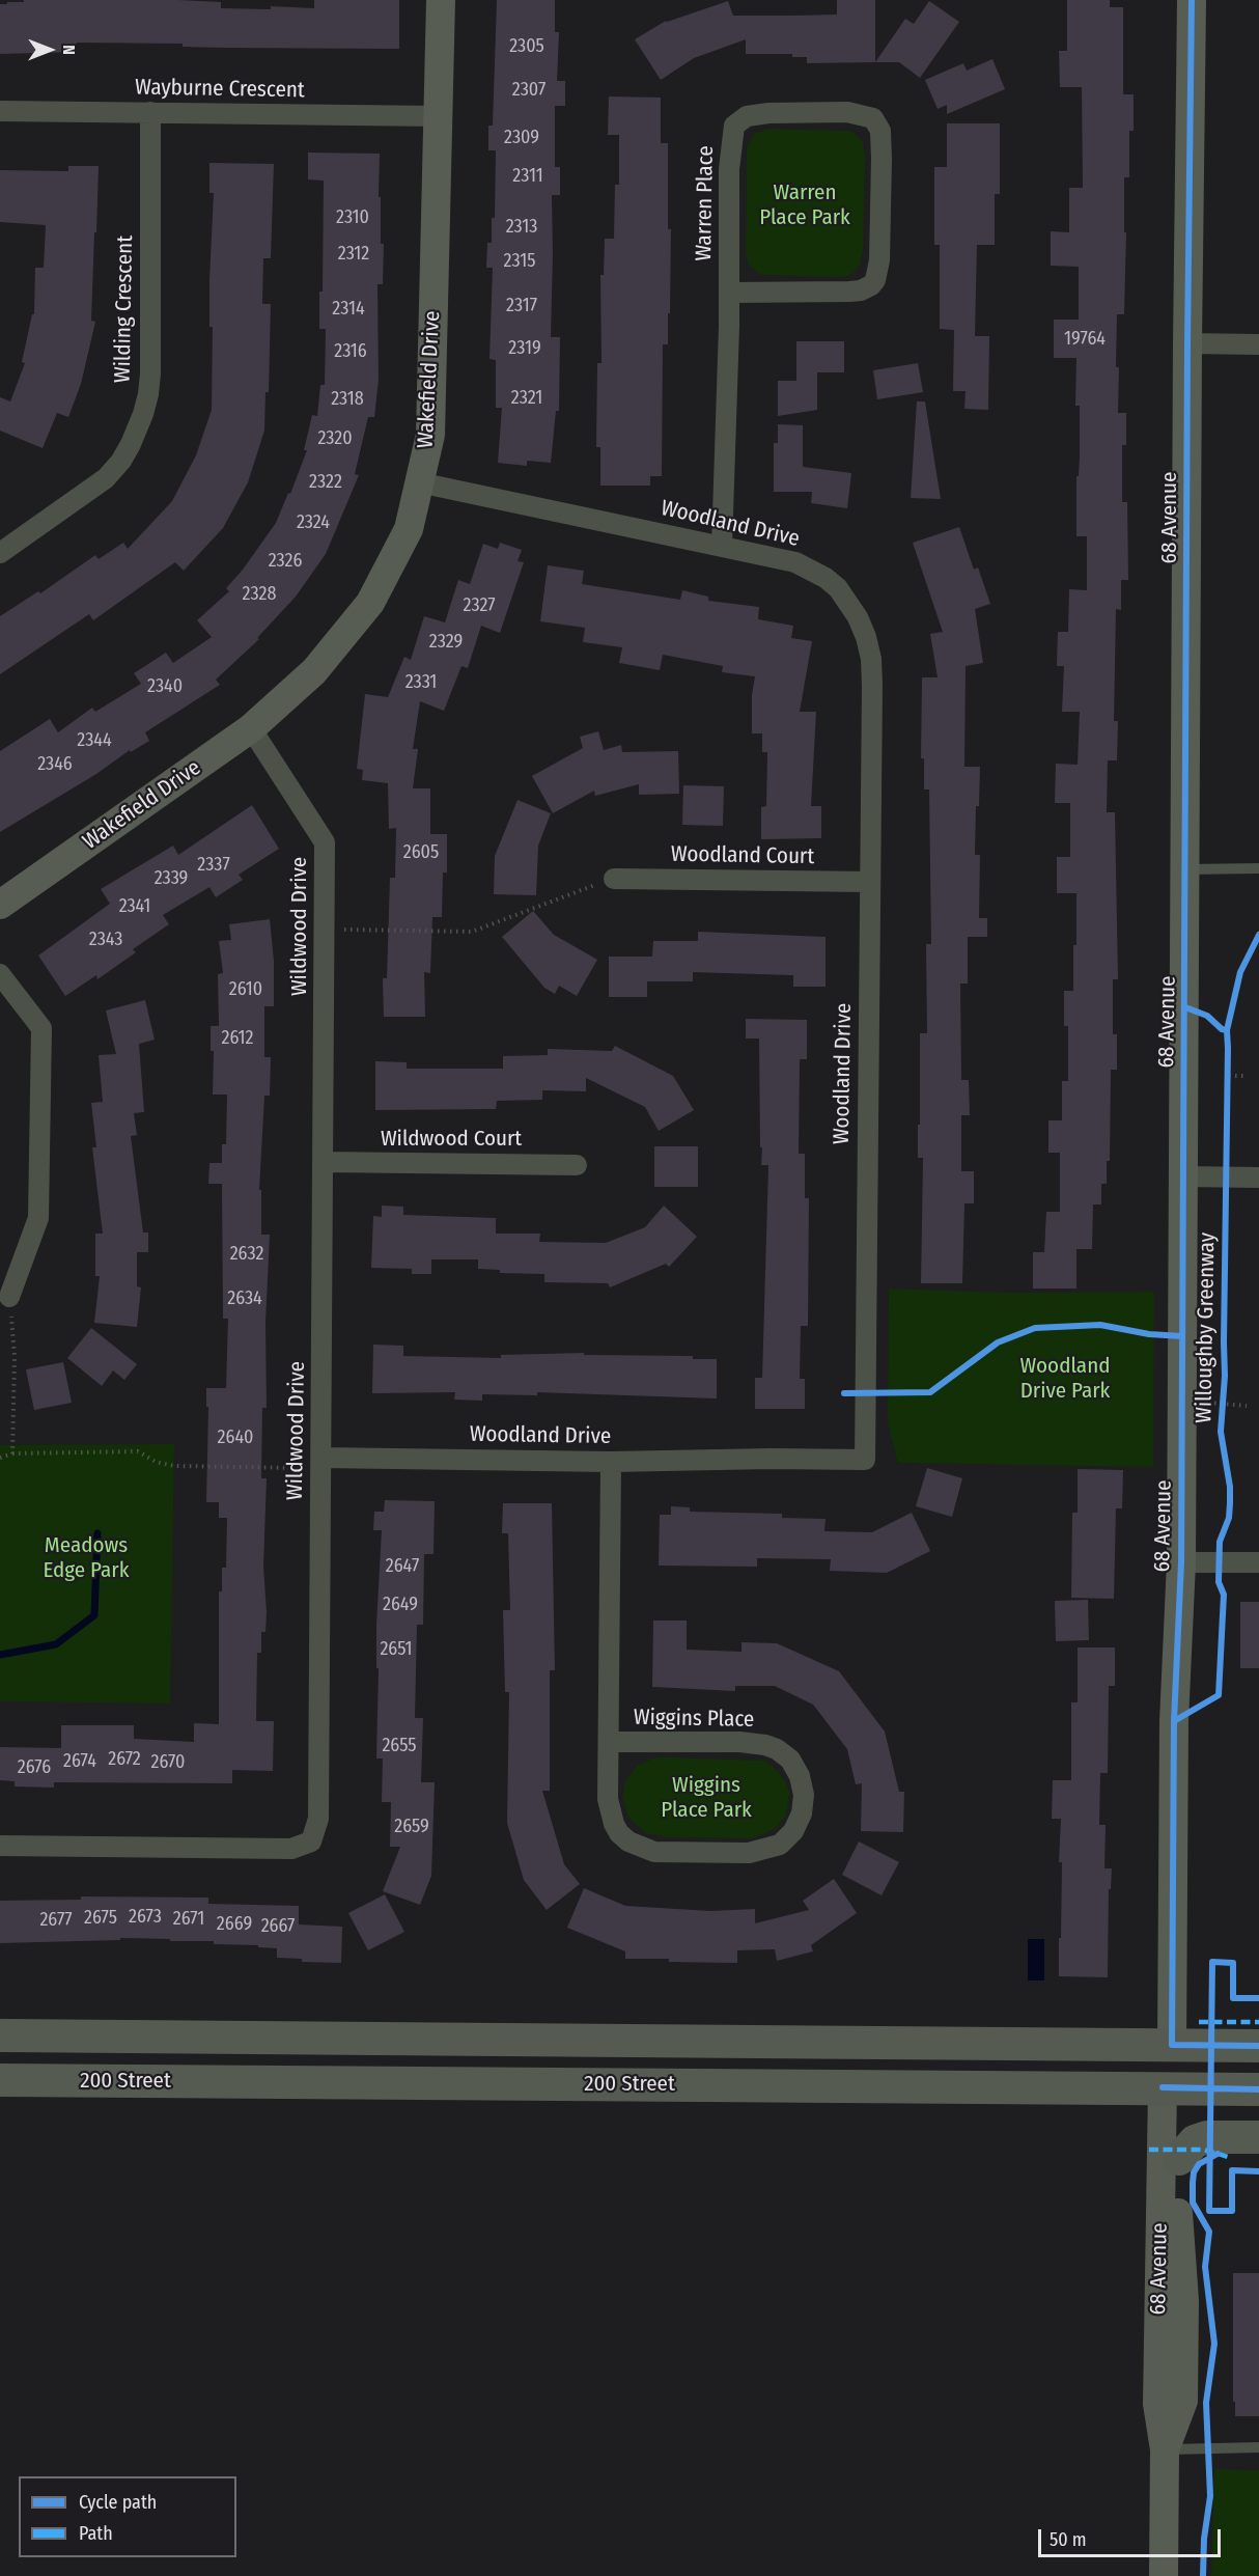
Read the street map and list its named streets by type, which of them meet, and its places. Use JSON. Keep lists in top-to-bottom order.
{
  "streets": {
    "main road": ["200 Street"],
    "street": [
      "Wayburne Crescent",
      "Warren Place",
      "Wilding Crescent",
      "Wakefield Drive",
      "68 Avenue",
      "Woodland Drive",
      "Woodland Court",
      "Wildwood Drive",
      "Wildwood Court",
      "Wiggins Place"
    ],
    "cycle path": ["Willoughby Greenway"]
  },
  "crossings": [
    ["Wayburne Crescent", "Wilding Crescent"],
    ["Wayburne Crescent", "Wakefield Drive"],
    ["Warren Place", "Woodland Drive"],
    ["Wakefield Drive", "Woodland Drive"],
    ["Wakefield Drive", "Wildwood Drive"],
    ["68 Avenue", "200 Street"],
    ["Woodland Drive", "Woodland Court"],
    ["Woodland Drive", "Wildwood Drive"],
    ["Woodland Drive", "Wiggins Place"],
    ["Wildwood Drive", "Wildwood Court"]
  ],
  "parks": [
    "Warren Place Park",
    "Woodland Drive Park",
    "Meadows Edge Park",
    "Wiggins Place Park"
  ],
  "house_numbers": [
    "2305",
    "2307",
    "2309",
    "2311",
    "2310",
    "2313",
    "2312",
    "2315",
    "2317",
    "2314",
    "19764",
    "2319",
    "2316",
    "2321",
    "2318",
    "2320",
    "2322",
    "2324",
    "2326",
    "2328",
    "2327",
    "2329",
    "2331",
    "2340",
    "2344",
    "2346",
    "2605",
    "2337",
    "2339",
    "2341",
    "2343",
    "2610",
    "2612",
    "2632",
    "2634",
    "2640",
    "2647",
    "2649",
    "2651",
    "2655",
    "2672",
    "2674",
    "2670",
    "2676",
    "2659",
    "2673",
    "2675",
    "2671",
    "2677",
    "2669",
    "2667"
  ],
  "legend": ["Cycle path", "Path"],
  "scale_bar": "50 m",
  "north": "right"
}
